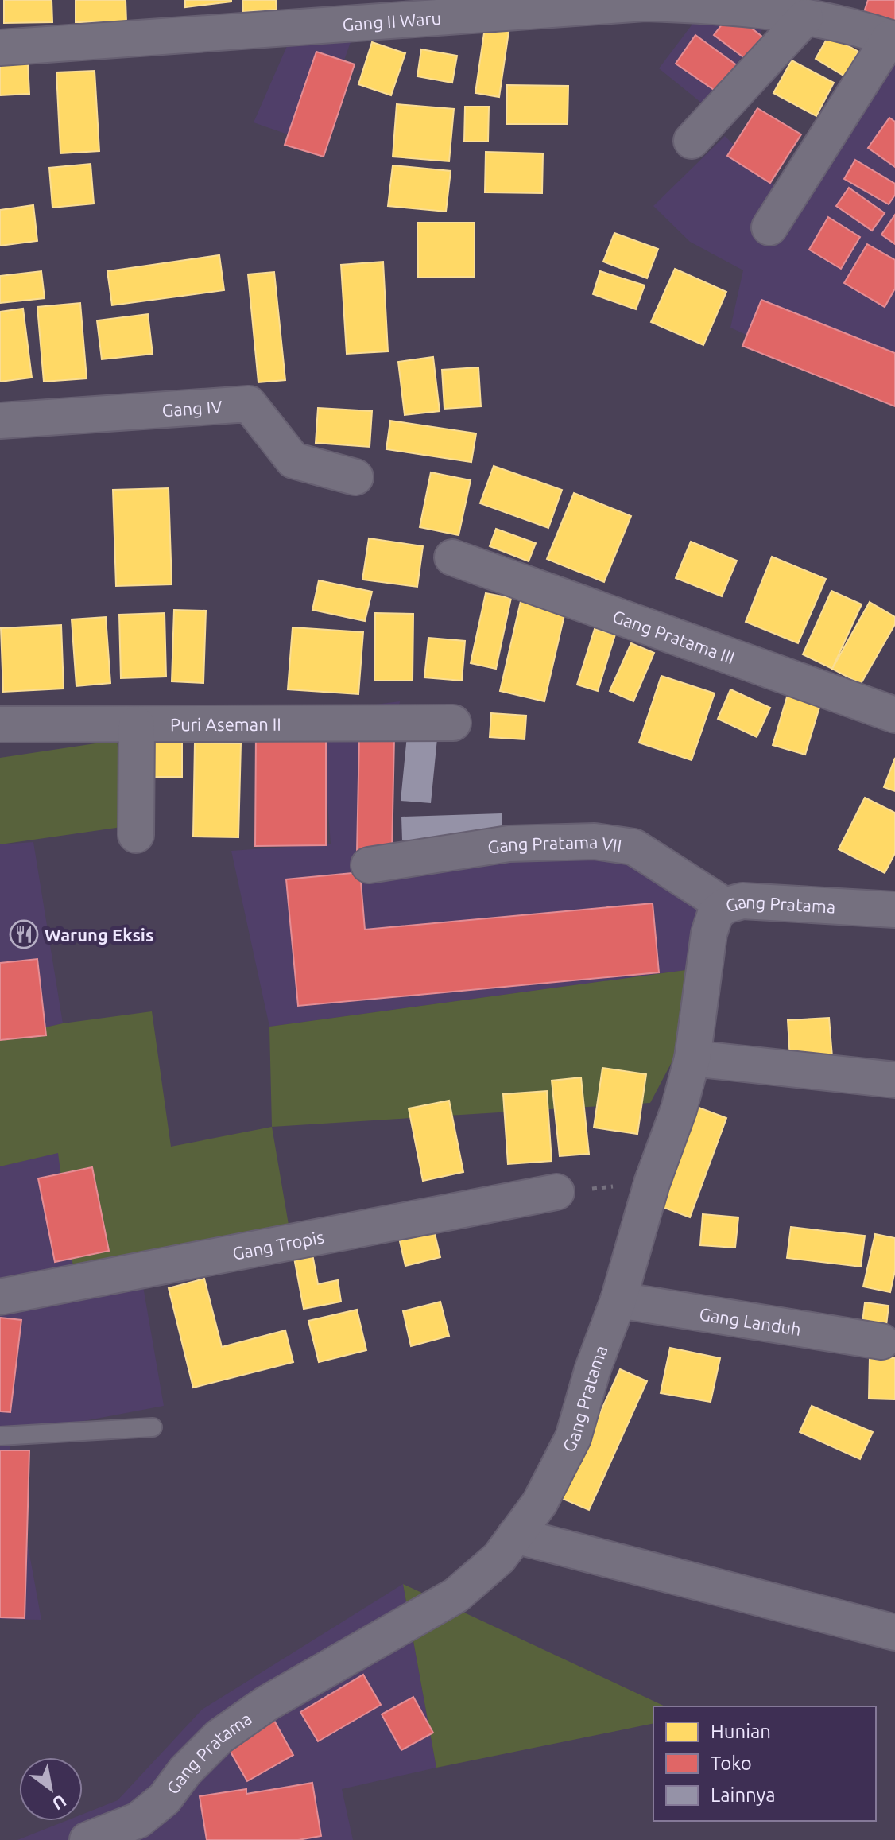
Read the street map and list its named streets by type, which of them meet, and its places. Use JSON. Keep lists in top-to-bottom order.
{
  "streets": {
    "street": [
      "Gang II Waru",
      "Gang IV",
      "Gang Pratama III",
      "Puri Aseman II",
      "Gang Pratama VII",
      "Gang Pratama",
      "Gang Tropis",
      "Gang Landuh"
    ]
  },
  "crossings": [
    ["Gang Pratama VII", "Gang Pratama"],
    ["Gang Pratama", "Gang Landuh"]
  ],
  "places": {
    "restaurant": ["Warung Eksis"]
  },
  "legend": ["Hunian", "Toko", "Lainnya"],
  "north": "bottom right"
}
